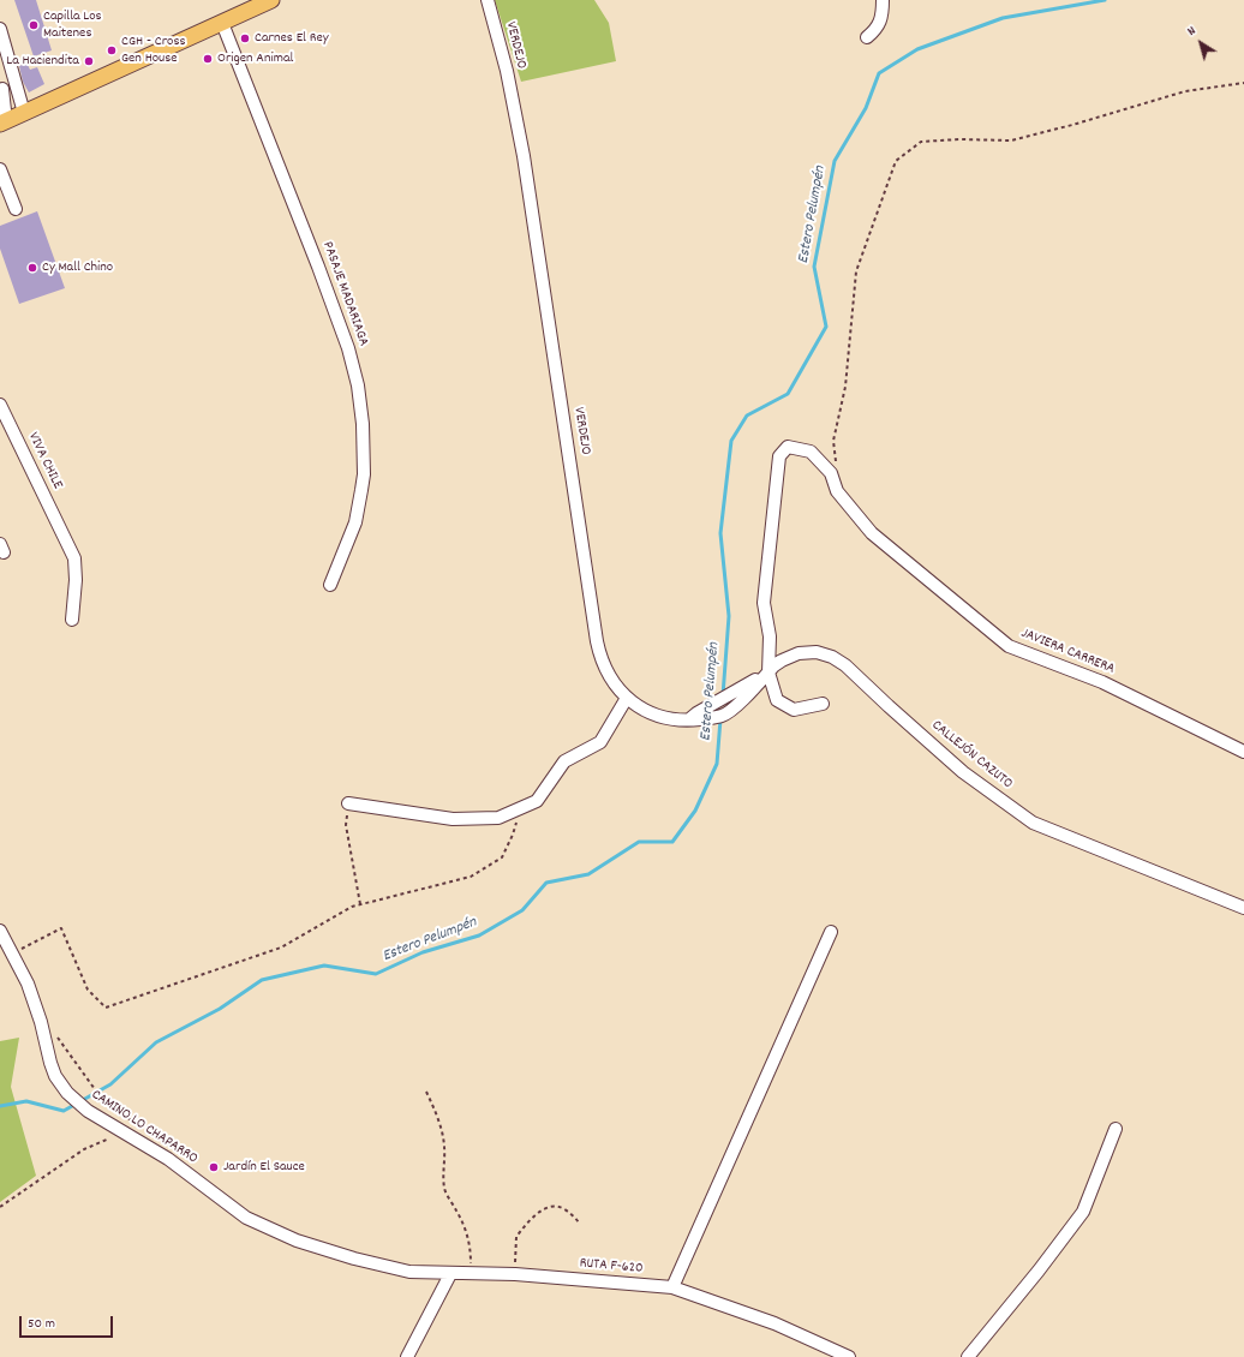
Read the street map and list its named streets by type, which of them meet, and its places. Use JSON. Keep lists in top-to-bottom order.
{
  "streets": {
    "street": [
      "VERDEJO",
      "PASAJE MADARIAGA",
      "VIVA CHILE",
      "JAVIERA CARRERA",
      "CALLEJÓN CAZUTO",
      "CAMINO LO CHAPARRO",
      "RUTA F-620"
    ]
  },
  "crossings": [
    ["VERDEJO", "CALLEJÓN CAZUTO"],
    ["JAVIERA CARRERA", "CALLEJÓN CAZUTO"],
    ["CAMINO LO CHAPARRO", "RUTA F-620"]
  ],
  "water": ["Estero Pelumpén"],
  "places": [
    "Capilla Los Maitenes",
    "Carnes El Rey",
    "CGH - Cross Gen House",
    "Origen Animal",
    "La Haciendita",
    "Cy Mall Chino",
    "Jardín El Sauce"
  ],
  "scale_bar": "50 m",
  "north": "top left"
}
